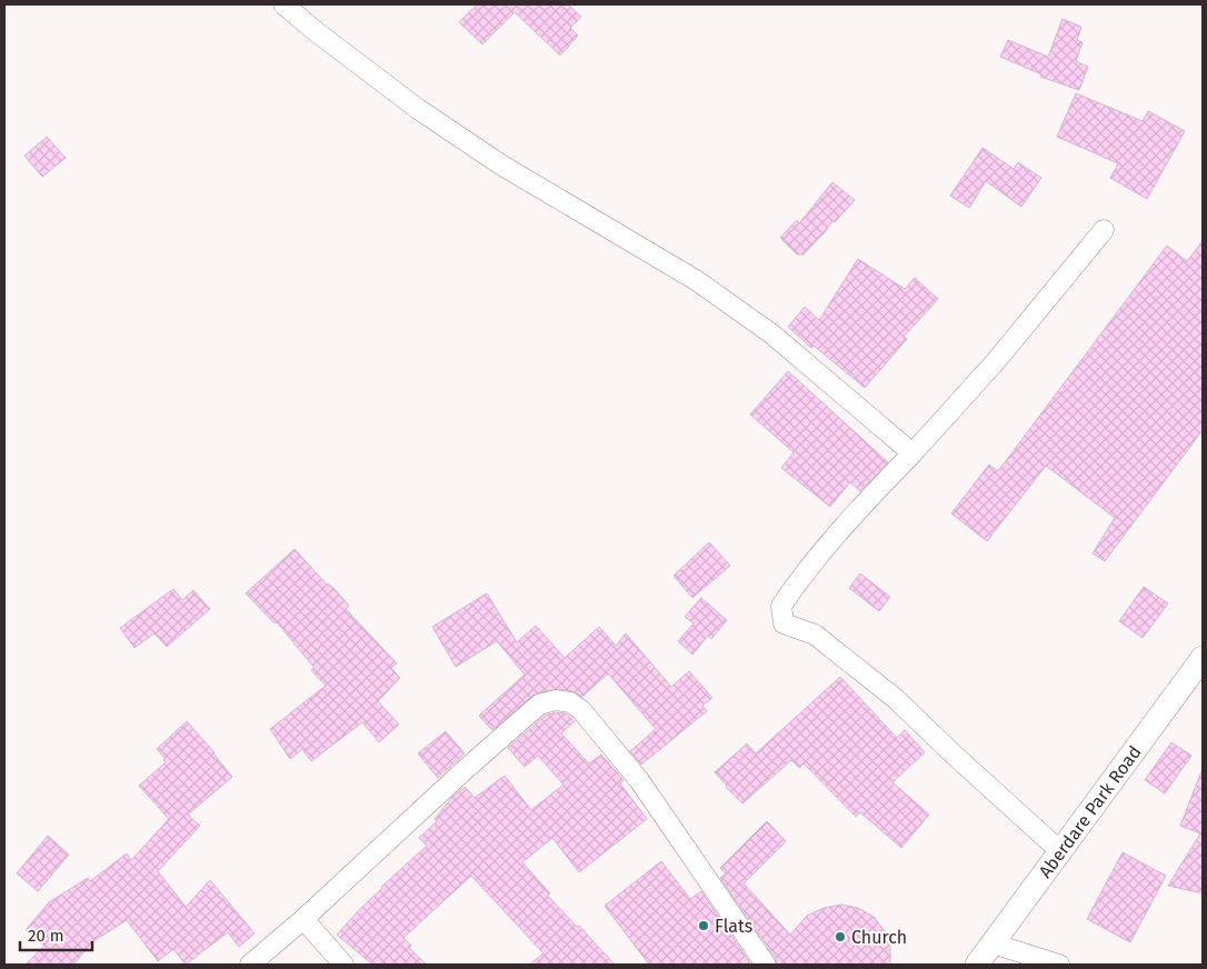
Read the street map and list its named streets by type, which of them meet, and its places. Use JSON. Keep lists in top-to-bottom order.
{
  "streets": {
    "street": ["Aberdare Park Road"]
  },
  "places": ["Flats", "Church"],
  "scale_bar": "20 m"
}
